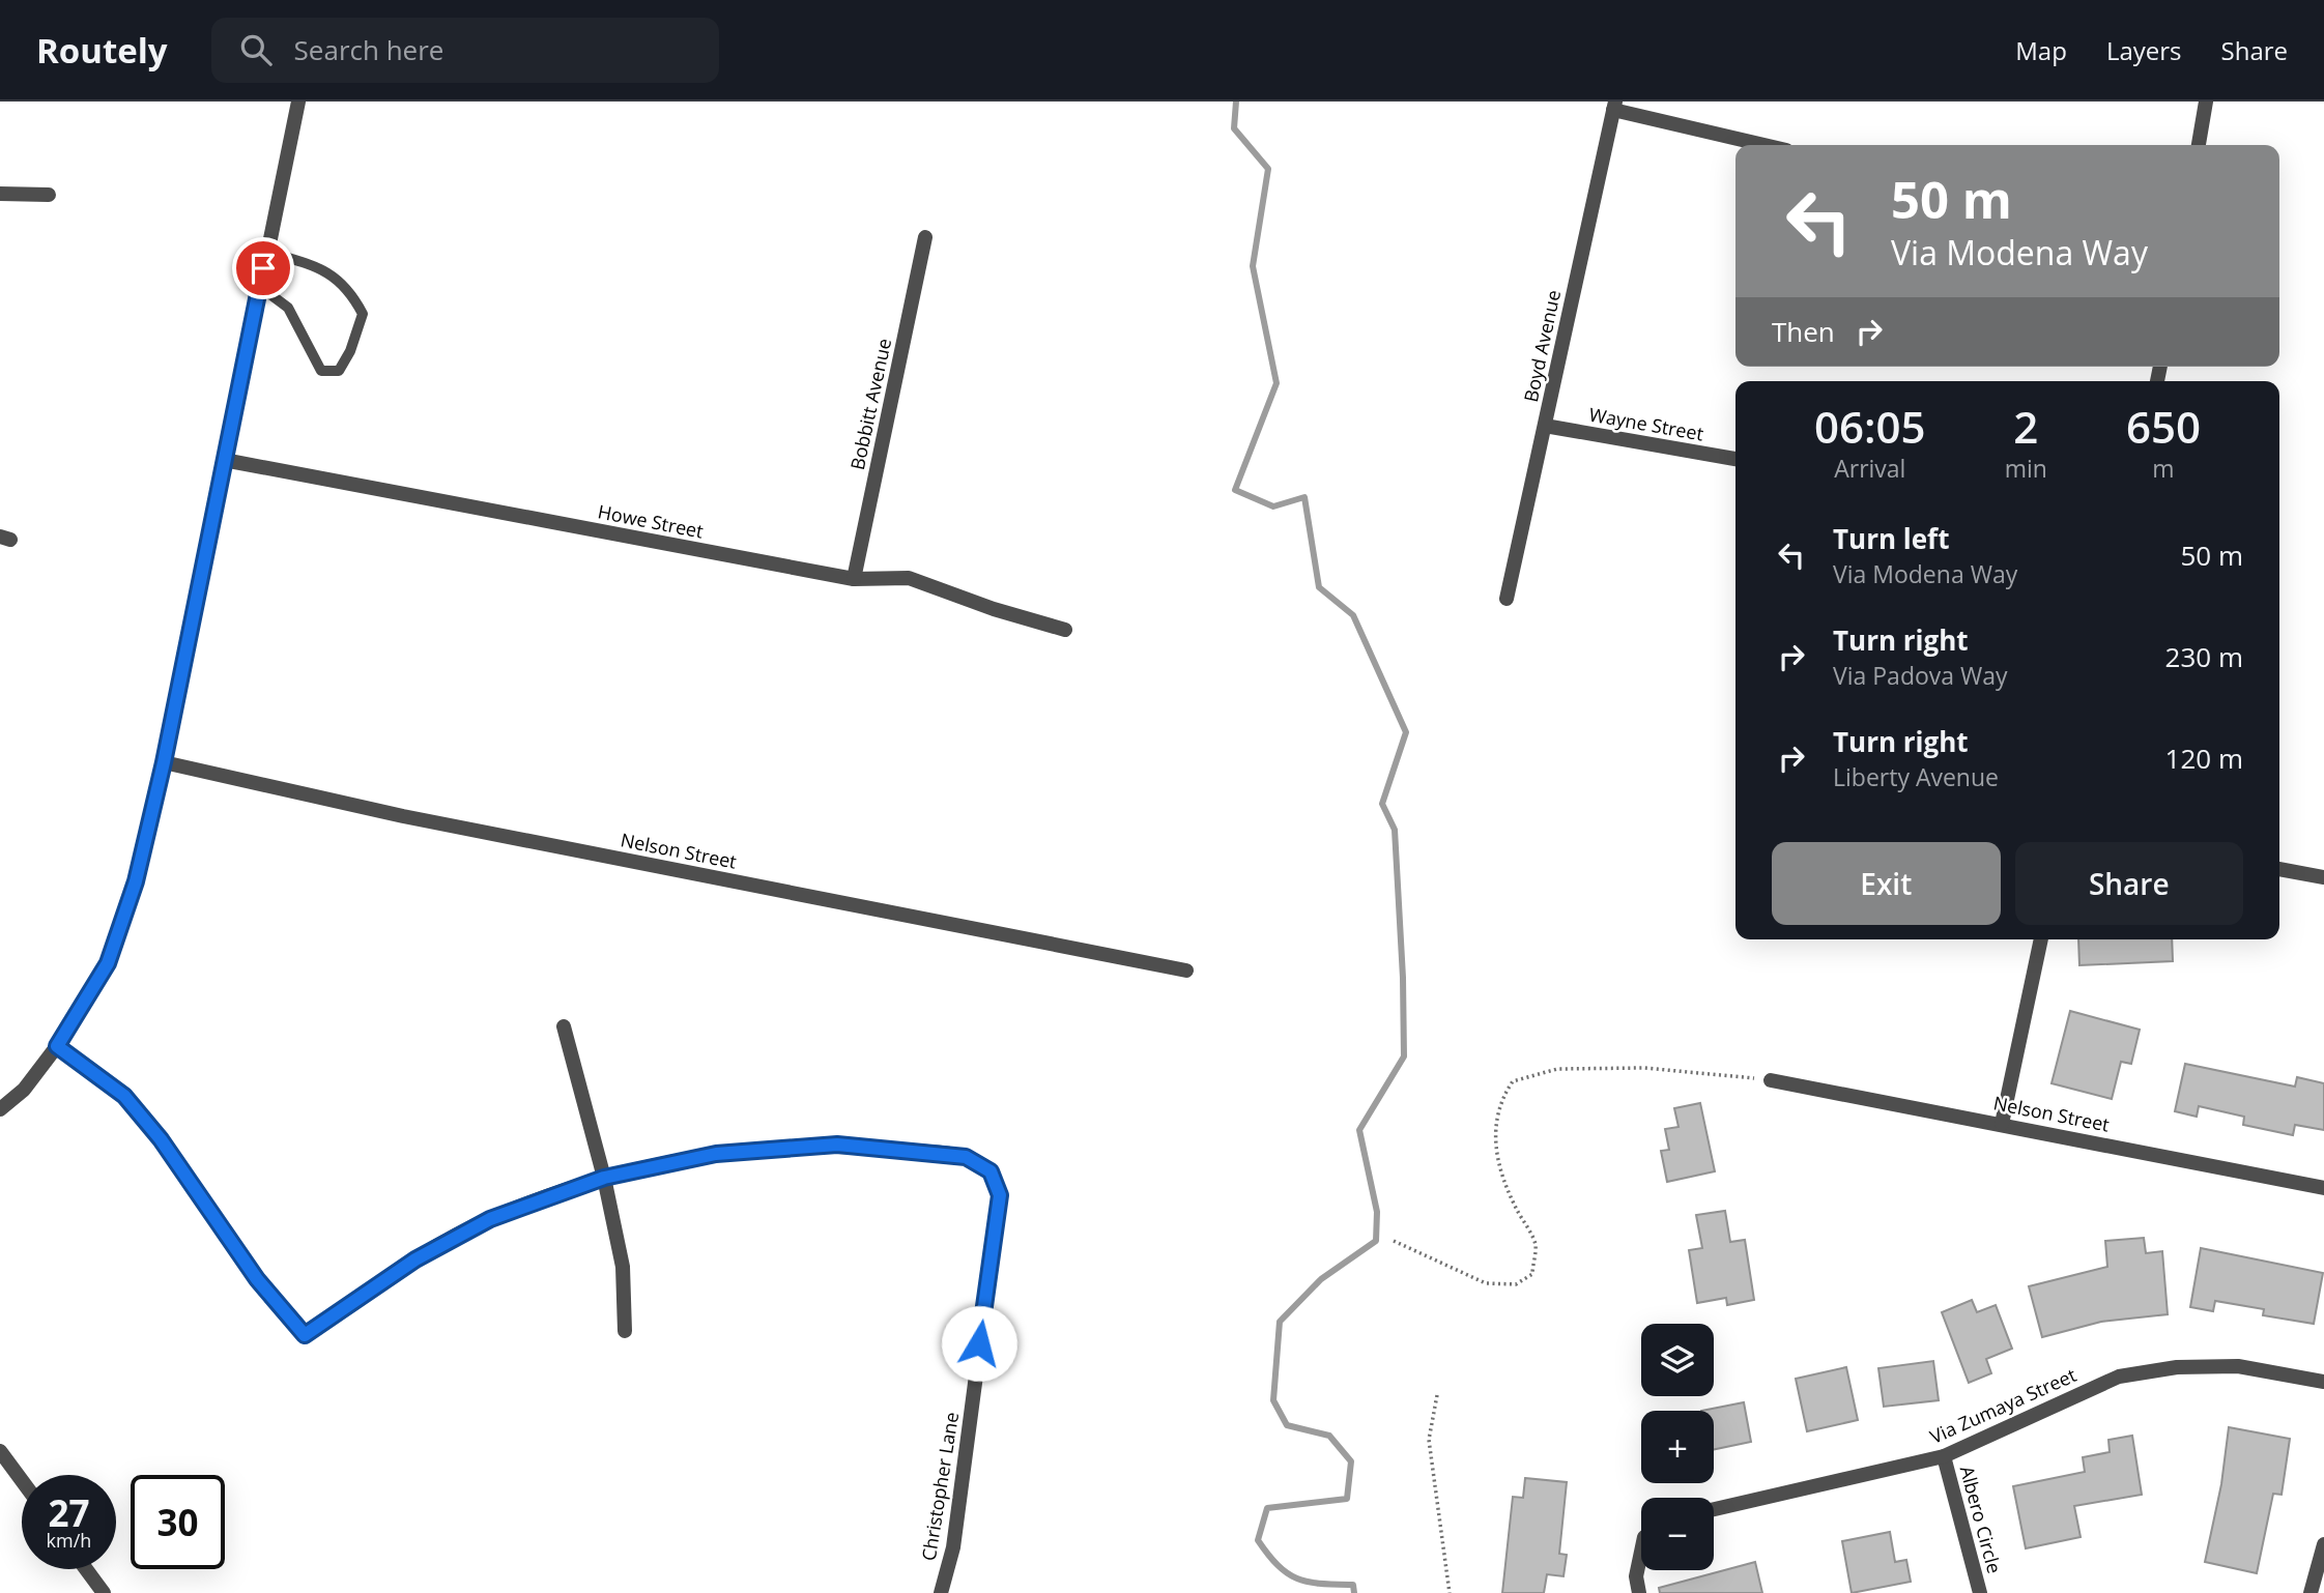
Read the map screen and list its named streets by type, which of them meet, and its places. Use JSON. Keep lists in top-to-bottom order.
{
  "streets": {
    "street": [
      "Boyd Avenue",
      "Bobbitt Avenue",
      "Wayne Street",
      "Howe Street",
      "Nelson Street",
      "Via Zumaya Street",
      "Christopher Lane",
      "Albero Circle"
    ]
  },
  "crossings": [
    ["Boyd Avenue", "Wayne Street"],
    ["Bobbitt Avenue", "Howe Street"],
    ["Via Zumaya Street", "Albero Circle"]
  ],
  "page": {
    "header": "Routely",
    "search": "Search here",
    "nav": ["Map", "Layers", "Share"],
    "turn": ["50 m", "Via Modena Way"],
    "then": "Then",
    "eta": [
      "06:05",
      "Arrival",
      "2",
      "min",
      "650",
      "m"
    ],
    "list": [
      {
        "name": "Turn left",
        "note": "Via Modena Way",
        "value": "50 m"
      },
      {
        "name": "Turn right",
        "note": "Via Padova Way",
        "value": "230 m"
      },
      {
        "name": "Turn right",
        "note": "Liberty Avenue",
        "value": "120 m"
      }
    ],
    "buttons": ["Exit", "Share"],
    "map_buttons": ["+", "−"],
    "speed": "27 km/h",
    "limit": "30"
  }
}
